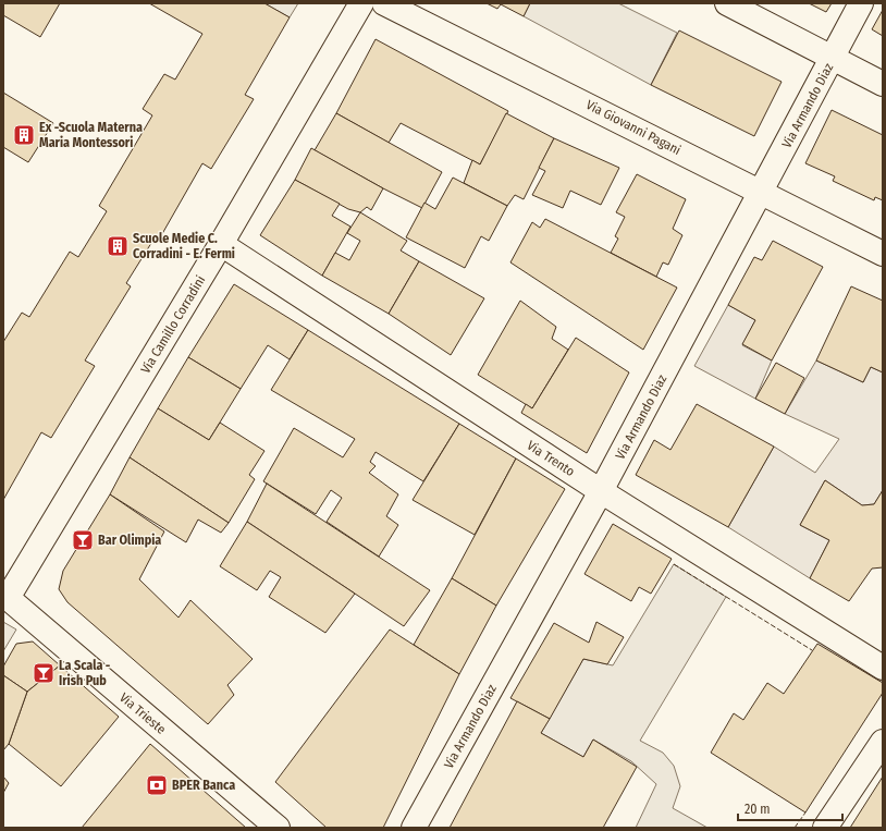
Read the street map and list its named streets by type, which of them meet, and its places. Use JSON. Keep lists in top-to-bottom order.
{
  "streets": {
    "street": [
      "Via Armando Diaz",
      "Via Giovanni Pagani",
      "Via Camillo Corradini",
      "Via Trento",
      "Via Trieste"
    ]
  },
  "crossings": [
    ["Via Armando Diaz", "Via Giovanni Pagani"],
    ["Via Armando Diaz", "Via Trento"],
    ["Via Camillo Corradini", "Via Trento"],
    ["Via Camillo Corradini", "Via Trieste"]
  ],
  "places": {
    "building": ["Ex -Scuola Materna Maria Montessori", "Scuole Medie C. Corradini - E. Fermi"],
    "bar": ["Bar Olimpia", "La Scala - Irish Pub"],
    "bank": ["BPER Banca"]
  },
  "scale_bar": "20 m"
}
